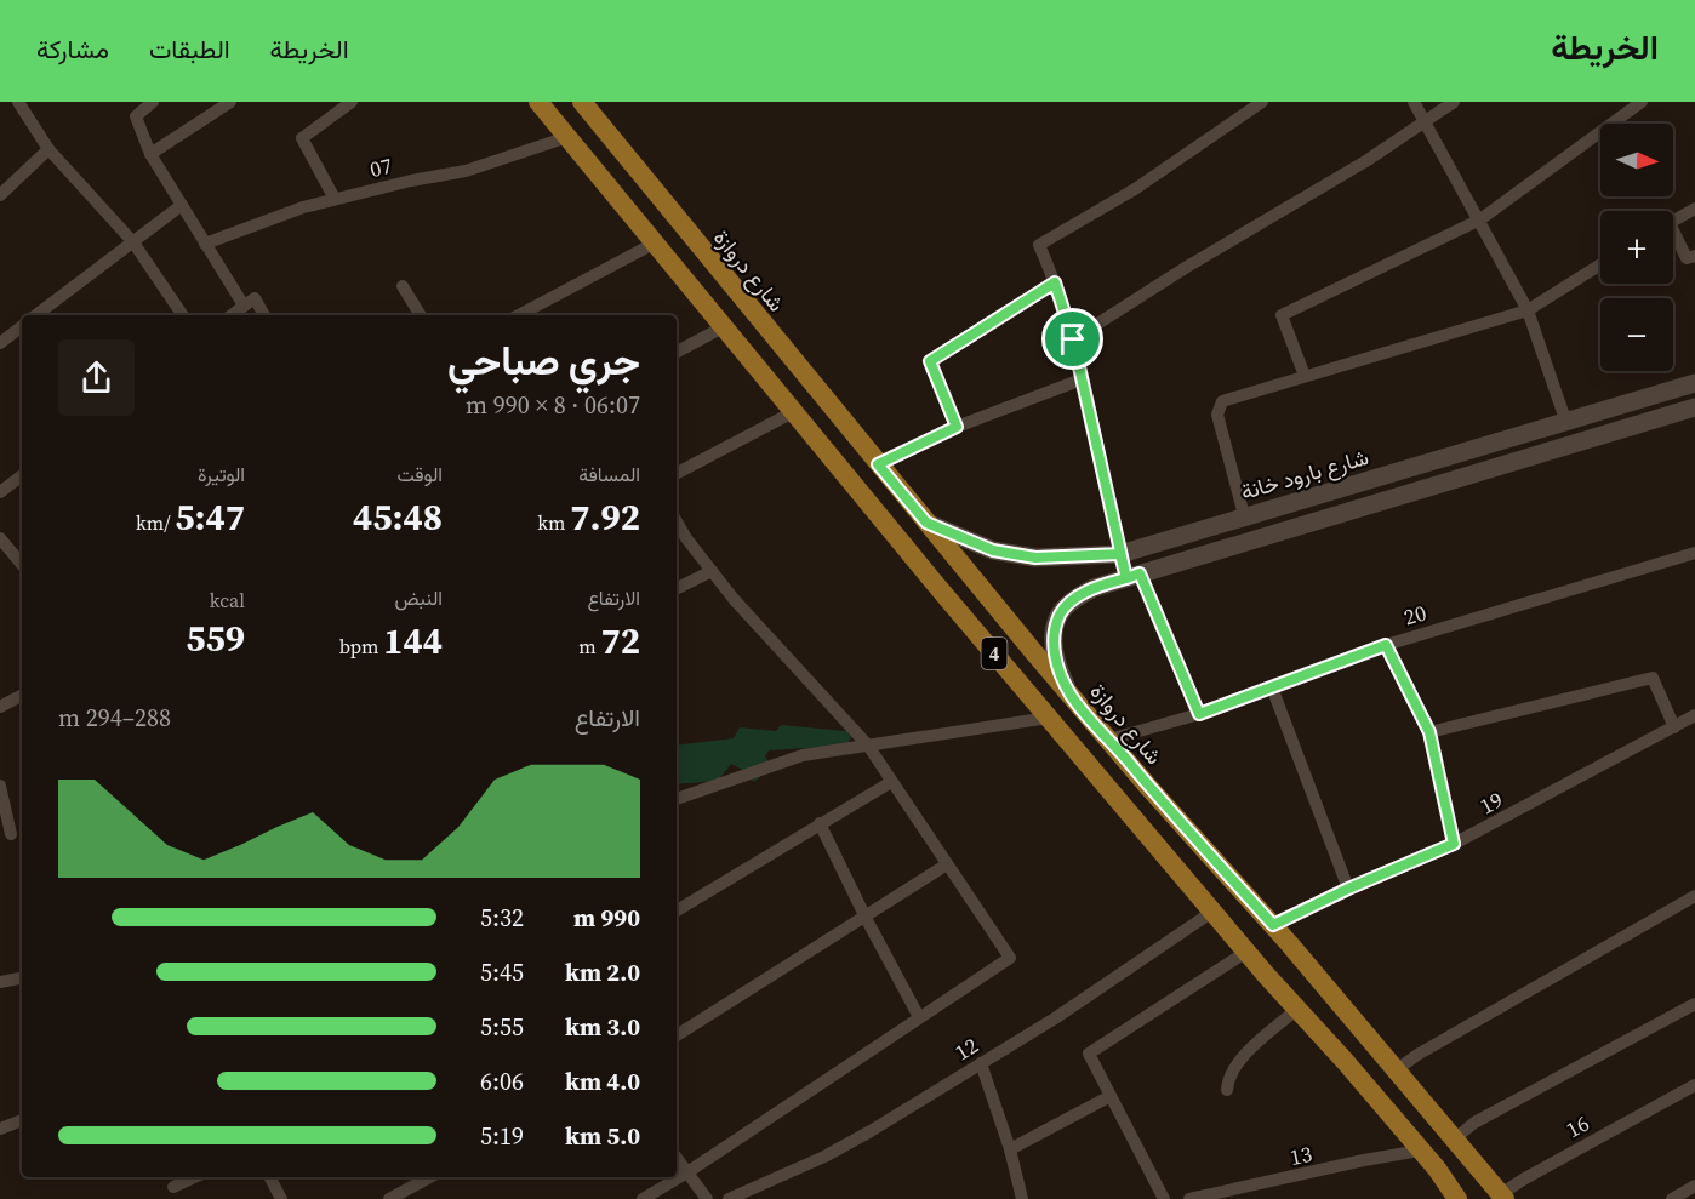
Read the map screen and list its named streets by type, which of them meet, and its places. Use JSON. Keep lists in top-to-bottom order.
{
  "streets": {
    "main road": ["شارع دروازة", "شارع بارود خانة", "4"],
    "street": [
      "07",
      "20",
      "19",
      "12",
      "16",
      "13"
    ]
  },
  "crossings": [
    ["07", "4"],
    ["شارع دروازة", "شارع بارود خانة"],
    ["شارع دروازة", "20"],
    ["شارع دروازة", "19"],
    ["شارع دروازة", "16"],
    ["4", "12"],
    ["4", "13"]
  ],
  "north": "right",
  "page": {
    "header": "الخريطة",
    "nav": ["الخريطة", "الطبقات", "مشاركة"],
    "map_buttons": ["+", "−"],
    "heading": ["جري صباحي", "06:07 · 8 × 990 m"],
    "stats": [
      ["المسافة", "7.92 km"],
      ["الوقت", "45:48"],
      ["الوتيرة", "5:47 /km"],
      ["الارتفاع", "72 m"],
      ["النبض", "144 bpm"],
      ["kcal", "559"]
    ],
    "chart": ["الارتفاع", "288–294 m"],
    "list": [
      {
        "name": "990 m",
        "note": "5:32"
      },
      {
        "name": "2.0 km",
        "note": "5:45"
      },
      {
        "name": "3.0 km",
        "note": "5:55"
      },
      {
        "name": "4.0 km",
        "note": "6:06"
      },
      {
        "name": "5.0 km",
        "note": "5:19"
      }
    ]
  }
}
